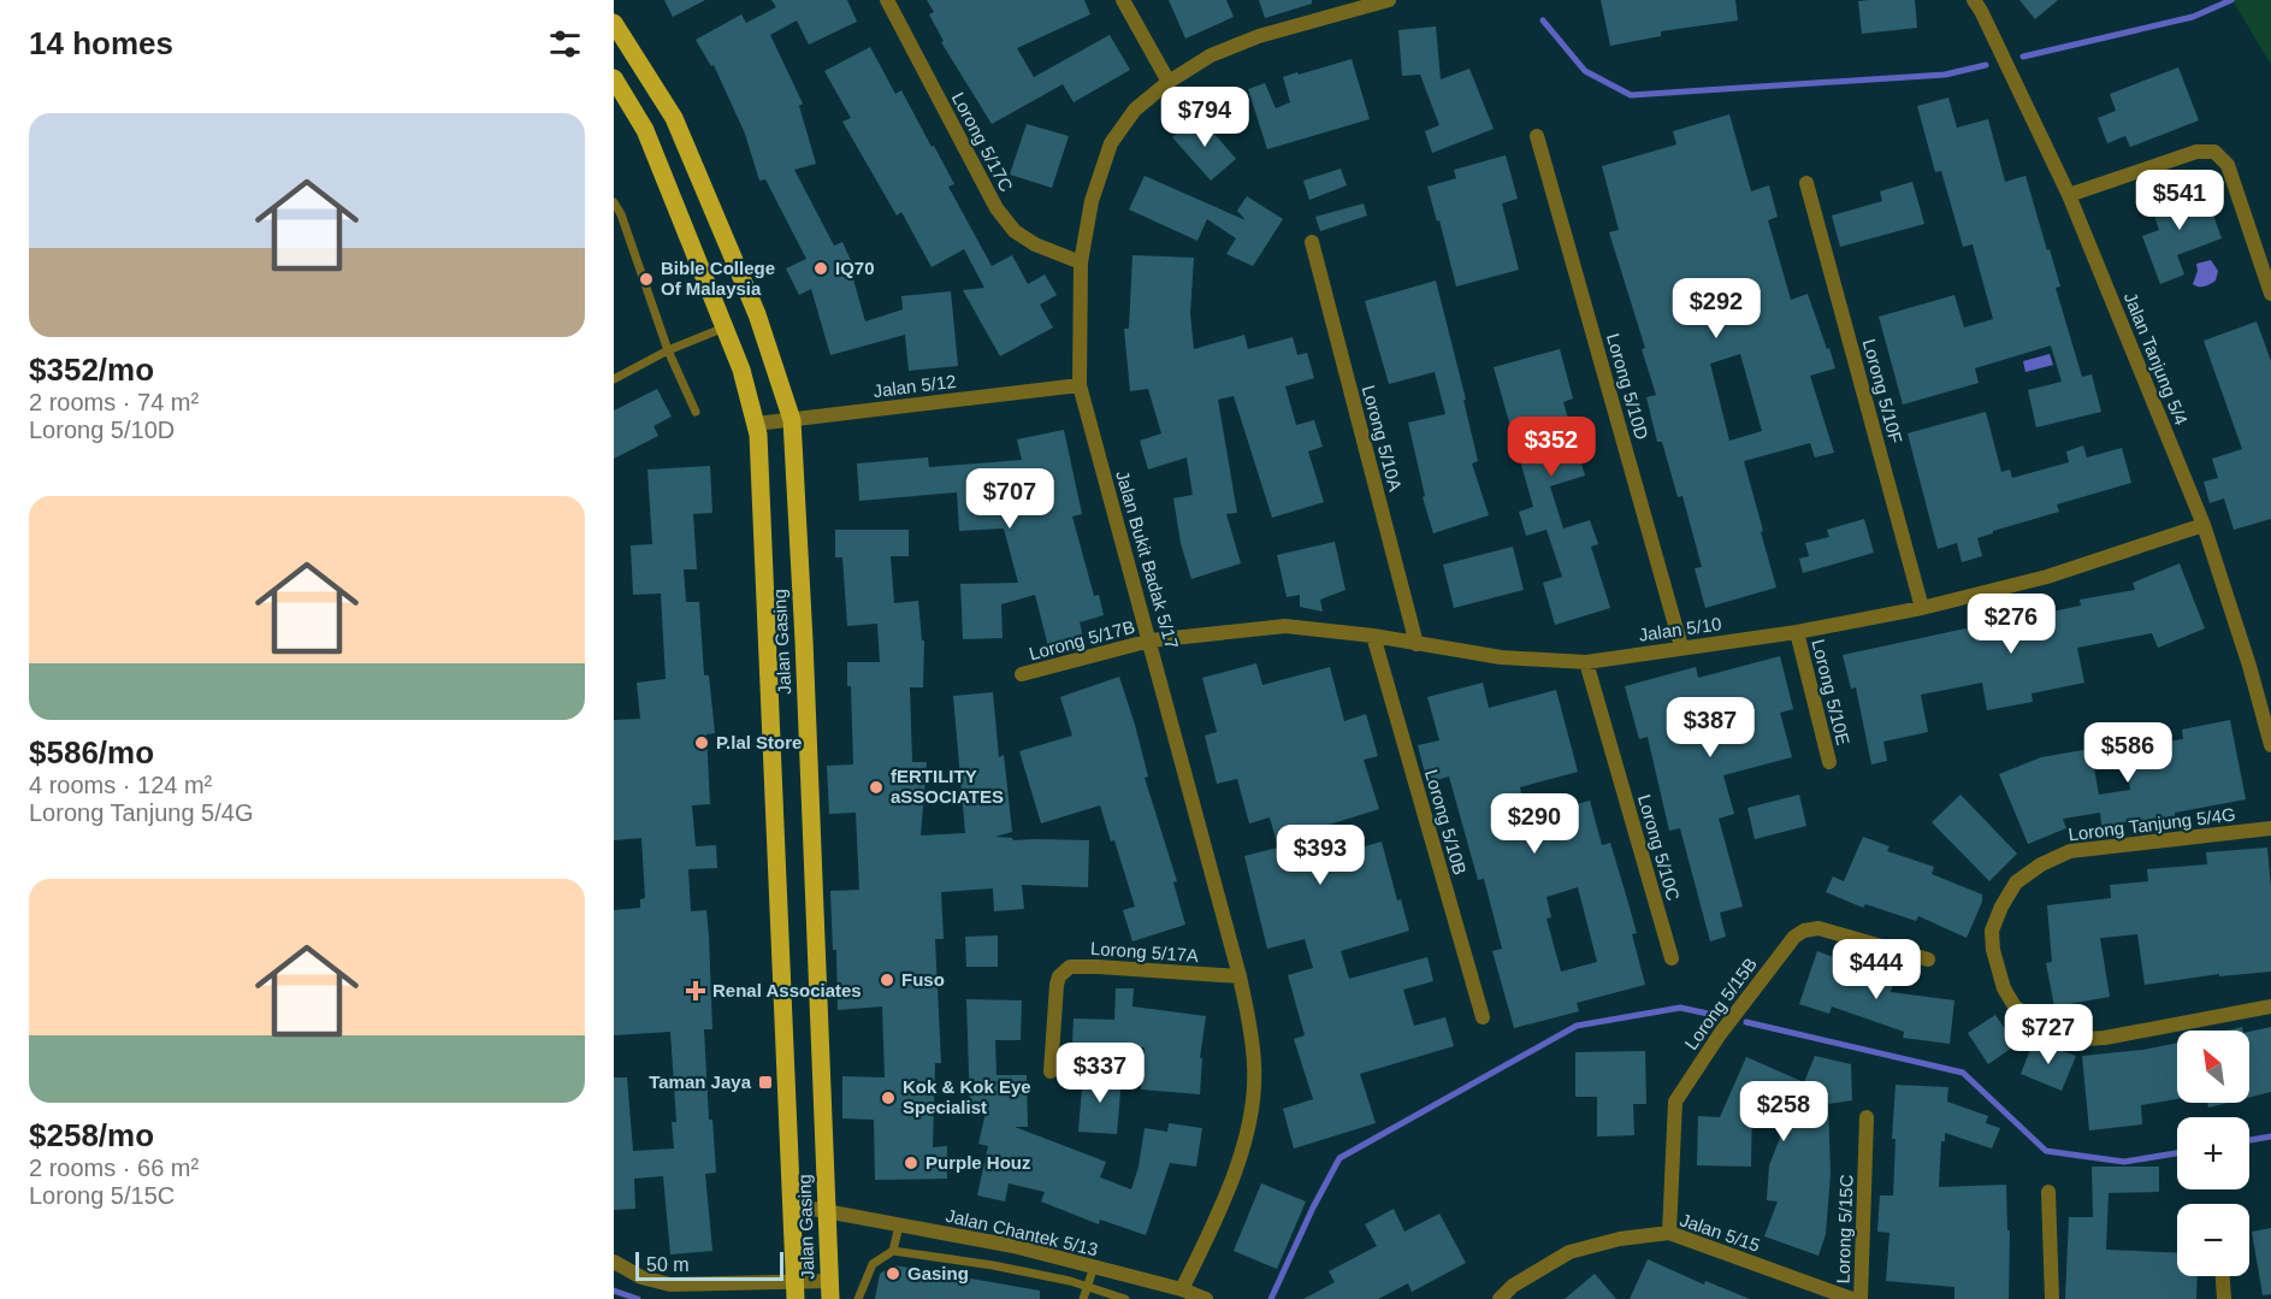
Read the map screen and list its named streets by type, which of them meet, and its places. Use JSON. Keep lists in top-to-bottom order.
{
  "streets": {
    "main road": ["Jalan Gasing"],
    "street": [
      "Lorong 5/17C",
      "Jalan Tanjung 5/4",
      "Jalan 5/12",
      "Lorong 5/10D",
      "Lorong 5/10F",
      "Lorong 5/10A",
      "Jalan Bukit Badak 5/17",
      "Jalan 5/10",
      "Lorong 5/17B",
      "Lorong 5/10E",
      "Lorong 5/10B",
      "Lorong Tanjung 5/4G",
      "Lorong 5/10C",
      "Lorong 5/17A",
      "Lorong 5/15B",
      "Lorong 5/15C",
      "Jalan Chantek 5/13",
      "Jalan 5/15"
    ]
  },
  "crossings": [
    ["Lorong 5/17C", "Jalan Bukit Badak 5/17"],
    ["Jalan Tanjung 5/4", "Jalan 5/10"],
    ["Jalan 5/12", "Jalan Bukit Badak 5/17"],
    ["Jalan 5/12", "Jalan Gasing"],
    ["Lorong 5/10D", "Jalan 5/10"],
    ["Lorong 5/10F", "Jalan 5/10"],
    ["Lorong 5/10A", "Jalan 5/10"],
    ["Jalan Bukit Badak 5/17", "Jalan 5/10"],
    ["Jalan Bukit Badak 5/17", "Lorong 5/17B"],
    ["Jalan Bukit Badak 5/17", "Lorong 5/17A"],
    ["Jalan Bukit Badak 5/17", "Jalan Chantek 5/13"],
    ["Jalan 5/10", "Lorong 5/17B"],
    ["Jalan 5/10", "Lorong 5/10E"],
    ["Jalan 5/10", "Lorong 5/10B"],
    ["Jalan 5/10", "Lorong 5/10C"],
    ["Jalan Gasing", "Jalan Chantek 5/13"],
    ["Lorong 5/15B", "Jalan 5/15"]
  ],
  "places": {
    "other": [
      "IQ70",
      "Bible College Of Malaysia",
      "P.lal Store",
      "fERTILITY aSSOCIATES",
      "Fuso",
      "Kok & Kok Eye Specialist",
      "Purple Houz",
      "Gasing"
    ],
    "health": ["Renal Associates"],
    "transit": ["Taman Jaya"]
  },
  "scale_bar": "50 m",
  "north": "top left",
  "page": {
    "heading": "14 homes",
    "list": [
      {
        "name": "$352/mo",
        "note": "2 rooms · 74 m² · Lorong 5/10D"
      },
      {
        "name": "$586/mo",
        "note": "4 rooms · 124 m² · Lorong Tanjung 5/4G"
      },
      {
        "name": "$258/mo",
        "note": "2 rooms · 66 m² · Lorong 5/15C"
      }
    ],
    "price": [
      "$794",
      "$541",
      "$292",
      "$352",
      "$707",
      "$276",
      "$387",
      "$586",
      "$290",
      "$393",
      "$444",
      "$727",
      "$337",
      "$258"
    ],
    "map_buttons": ["+", "−"],
    "scale": "50 m"
  }
}
